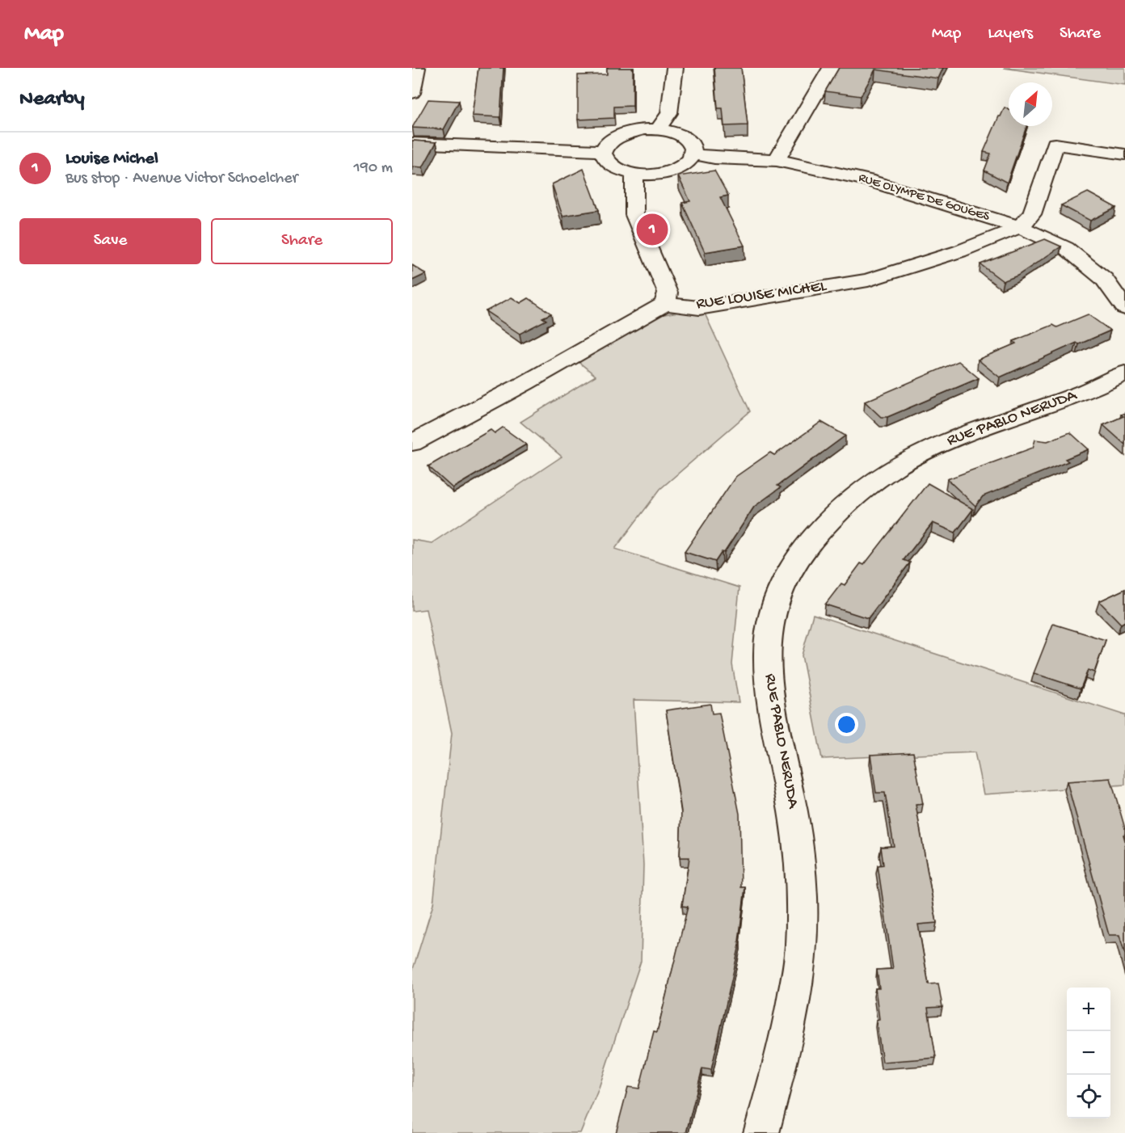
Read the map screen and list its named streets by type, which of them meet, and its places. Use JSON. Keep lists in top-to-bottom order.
{
  "streets": {
    "street": ["RUE OLYMPE DE GOUGES", "RUE LOUISE MICHEL", "RUE PABLO NERUDA"]
  },
  "crossings": [
    ["RUE OLYMPE DE GOUGES", "RUE LOUISE MICHEL"]
  ],
  "north": "top right",
  "page": {
    "header": "Map",
    "nav": ["Map", "Layers", "Share"],
    "heading": "Nearby",
    "list": [
      {
        "mark": "1",
        "name": "Louise Michel",
        "note": "Bus stop · Avenue Victor Schoelcher",
        "value": "190 m"
      }
    ],
    "buttons": ["Save", "Share"],
    "pins": "1",
    "map_buttons": ["+", "−"]
  }
}
